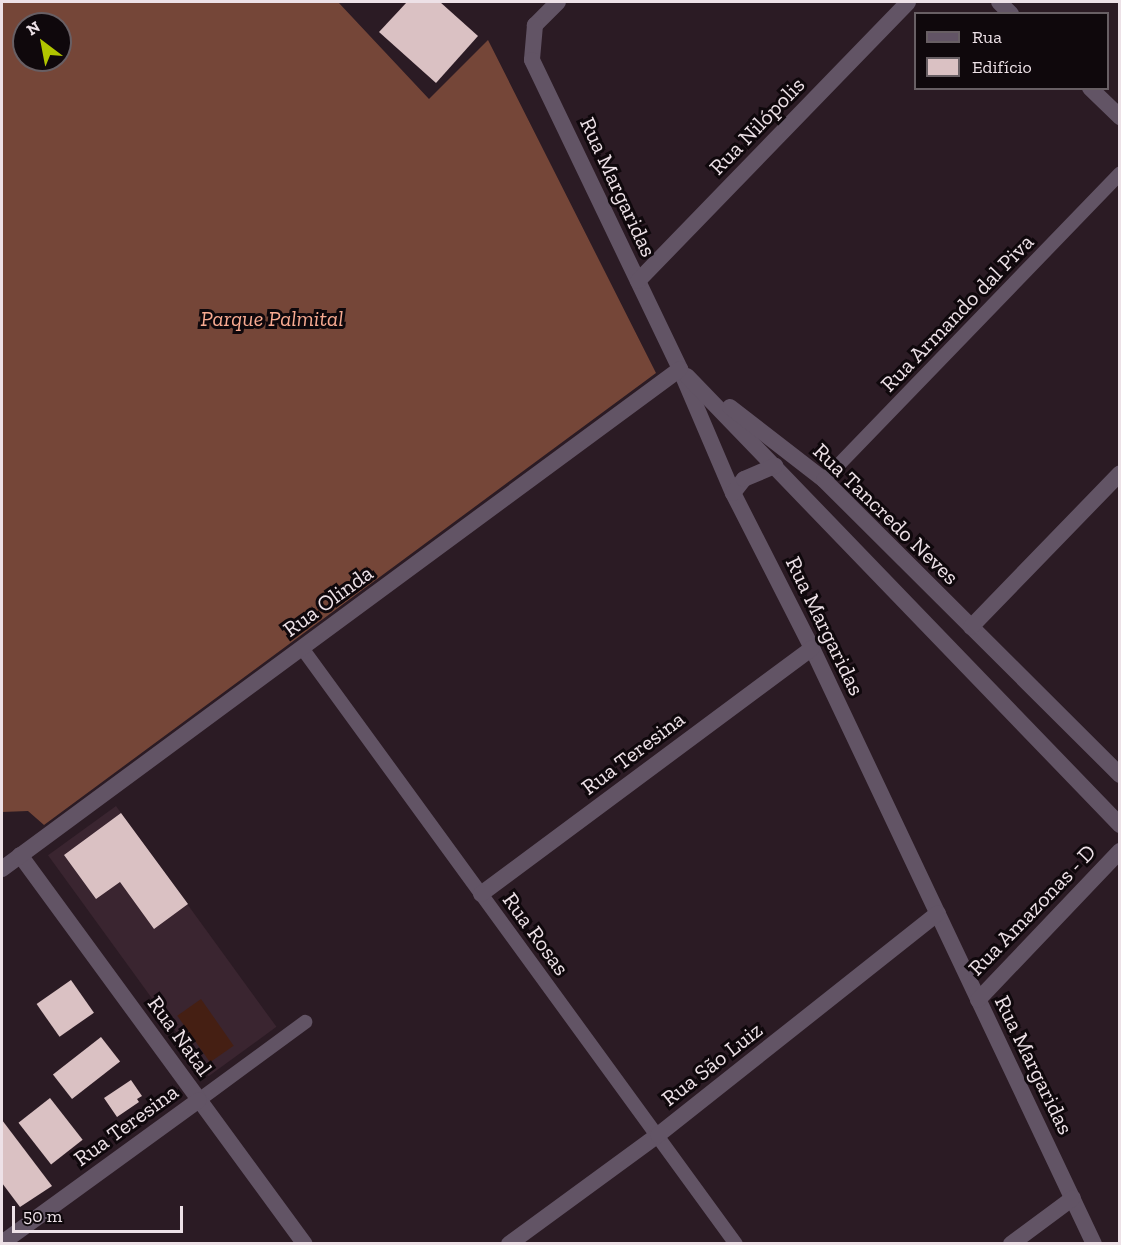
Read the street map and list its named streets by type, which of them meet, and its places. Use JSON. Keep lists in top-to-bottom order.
{
  "streets": {
    "street": [
      "Rua Nilópolis",
      "Rua Margaridas",
      "Rua Tancredo Neves",
      "Rua Olinda",
      "Rua Teresina",
      "Rua Amazonas - D",
      "Rua Natal",
      "Rua São Luiz"
    ],
    "lane": ["Rua Armando dal Piva", "Rua Rosas"]
  },
  "crossings": [
    ["Rua Nilópolis", "Rua Margaridas"],
    ["Rua Margaridas", "Rua Tancredo Neves"],
    ["Rua Margaridas", "Rua Olinda"],
    ["Rua Margaridas", "Rua Teresina"],
    ["Rua Margaridas", "Rua Amazonas - D"],
    ["Rua Margaridas", "Rua São Luiz"],
    ["Rua Armando dal Piva", "Rua Tancredo Neves"],
    ["Rua Tancredo Neves", "Rua Olinda"],
    ["Rua Olinda", "Rua Rosas"],
    ["Rua Olinda", "Rua Natal"],
    ["Rua Teresina", "Rua Rosas"],
    ["Rua Teresina", "Rua Natal"],
    ["Rua Rosas", "Rua São Luiz"]
  ],
  "parks": ["Parque Palmital"],
  "legend": ["Rua", "Edifício"],
  "scale_bar": "50 m",
  "north": "top left"
}
